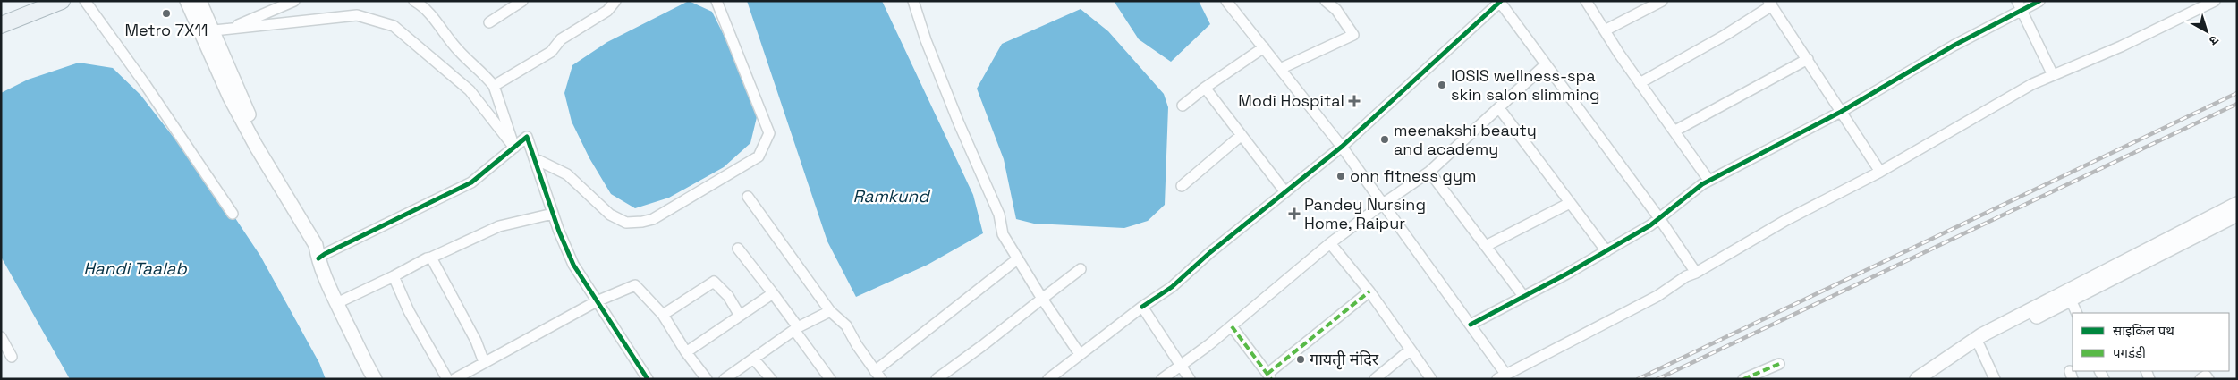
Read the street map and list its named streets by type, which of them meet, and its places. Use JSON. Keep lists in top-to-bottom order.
{
  "water": ["Ramkund", "Handi Taalab"],
  "places": {
    "other": [
      "Metro 7X11",
      "IOSIS wellness-spa skin salon slimming",
      "meenakshi beauty and academy",
      "onn fitness gym",
      "गायतृी मंदिर"
    ],
    "health": ["Modi Hospital", "Pandey Nursing Home, Raipur"]
  },
  "legend": ["साइकिल पथ", "पगडंडी"],
  "north": "bottom right"
}
